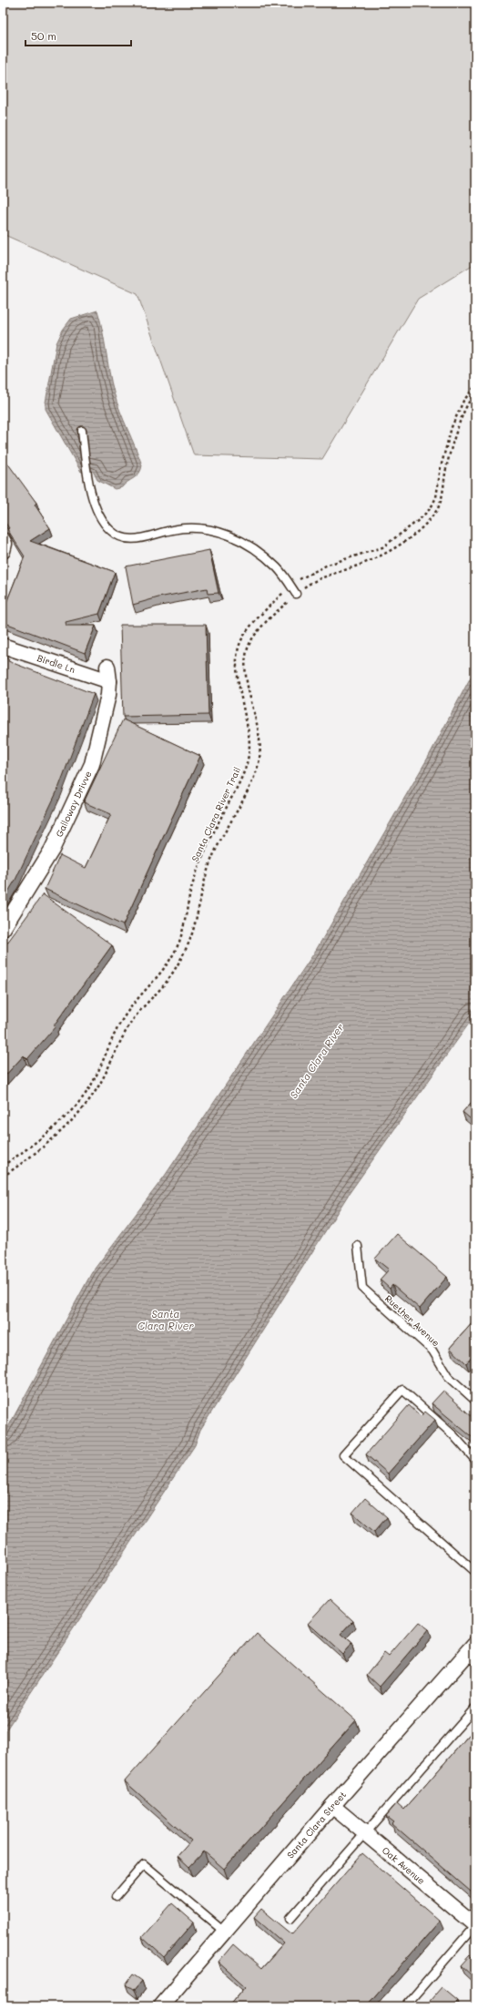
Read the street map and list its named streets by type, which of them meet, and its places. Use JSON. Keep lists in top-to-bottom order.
{
  "streets": {
    "street": [
      "Birdle Ln",
      "Galloway Drivve",
      "Santa Clara Street",
      "Oak Avenue"
    ],
    "lane": ["Ruether Avenue"],
    "path": ["Santa Clara River Trail"]
  },
  "crossings": [
    ["Birdle Ln", "Galloway Drivve"],
    ["Santa Clara Street", "Oak Avenue"]
  ],
  "water": ["Santa Clara River"],
  "scale_bar": "50 m"
}
